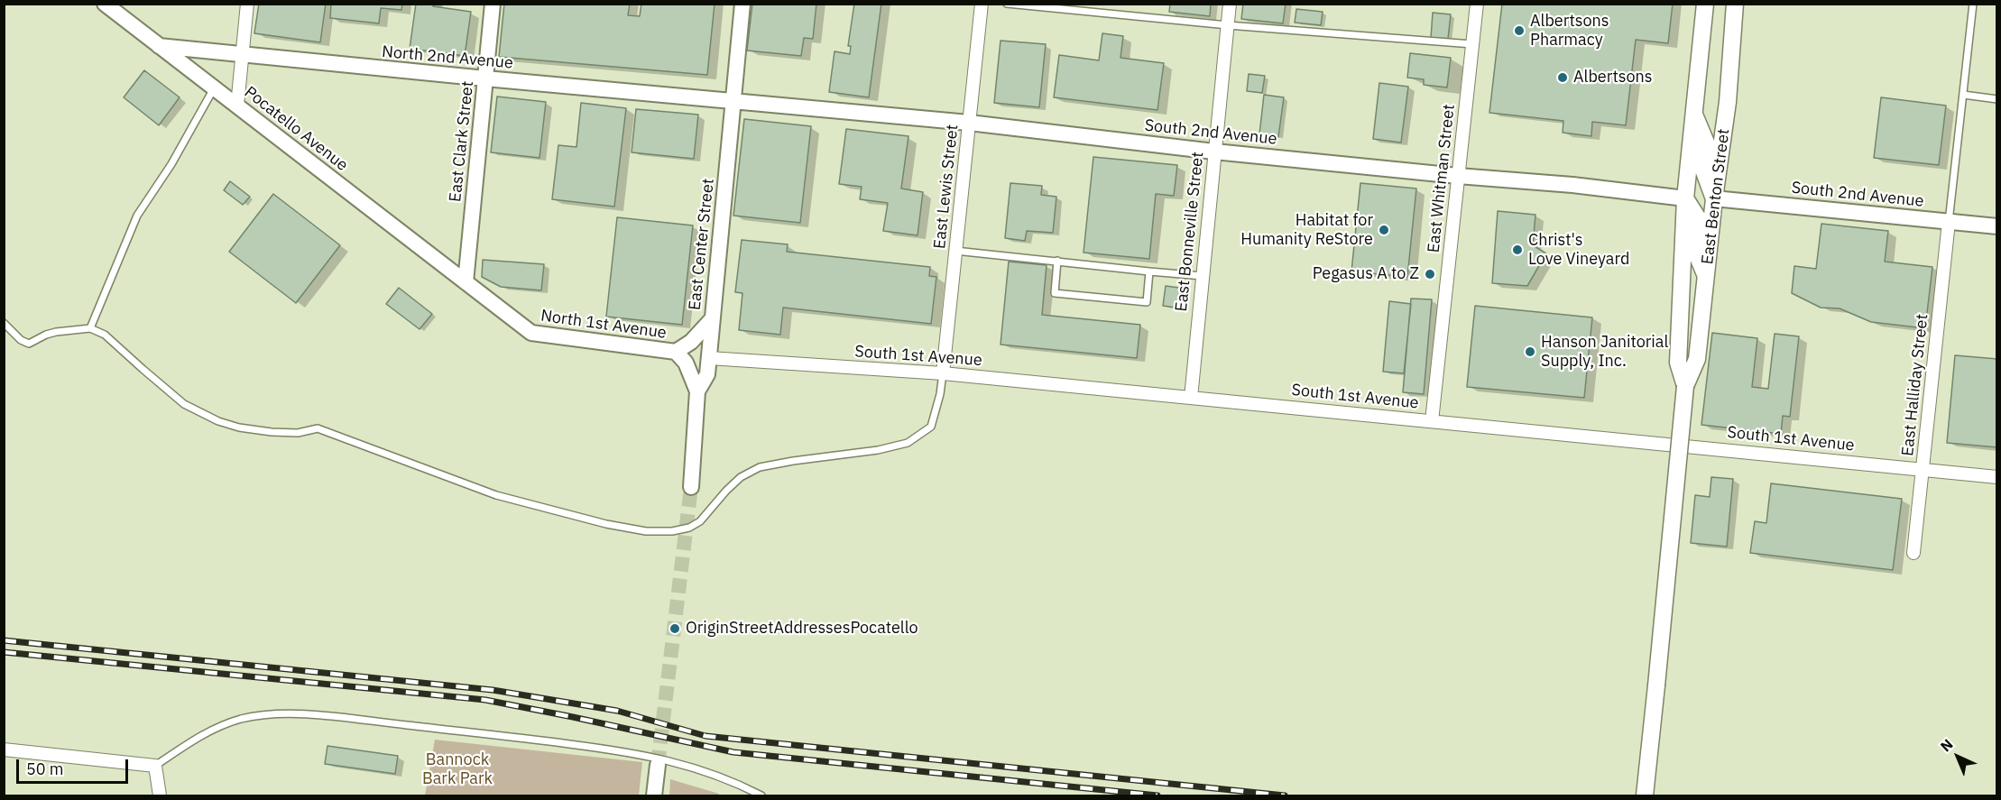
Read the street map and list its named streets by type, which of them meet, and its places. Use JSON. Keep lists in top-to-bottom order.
{
  "streets": {
    "main road": ["East Benton Street"],
    "street": [
      "North 2nd Avenue",
      "Pocatello Avenue",
      "South 2nd Avenue",
      "East Clark Street",
      "East Whitman Street",
      "East Lewis Street",
      "East Bonneville Street",
      "East Center Street",
      "North 1st Avenue",
      "South 1st Avenue",
      "East Halliday Street"
    ]
  },
  "crossings": [
    ["North 2nd Avenue", "Pocatello Avenue"],
    ["North 2nd Avenue", "South 2nd Avenue"],
    ["North 2nd Avenue", "East Clark Street"],
    ["North 2nd Avenue", "East Center Street"],
    ["Pocatello Avenue", "East Clark Street"],
    ["Pocatello Avenue", "North 1st Avenue"],
    ["South 2nd Avenue", "East Whitman Street"],
    ["South 2nd Avenue", "East Lewis Street"],
    ["South 2nd Avenue", "East Benton Street"],
    ["South 2nd Avenue", "East Bonneville Street"],
    ["South 2nd Avenue", "East Center Street"],
    ["South 2nd Avenue", "East Halliday Street"],
    ["East Clark Street", "North 1st Avenue"],
    ["East Whitman Street", "South 1st Avenue"],
    ["East Lewis Street", "South 1st Avenue"],
    ["East Bonneville Street", "South 1st Avenue"],
    ["East Center Street", "North 1st Avenue"],
    ["East Center Street", "South 1st Avenue"],
    ["South 1st Avenue", "East Halliday Street"]
  ],
  "parks": ["Bannock Bark Park"],
  "places": [
    "Albertsons Pharmacy",
    "Albertsons",
    "Habitat for Humanity ReStore",
    "Christ's Love Vineyard",
    "Pegasus A to Z",
    "Hanson Janitorial Supply, Inc.",
    "OriginStreetAddressesPocatello"
  ],
  "scale_bar": "50 m",
  "north": "top left"
}
